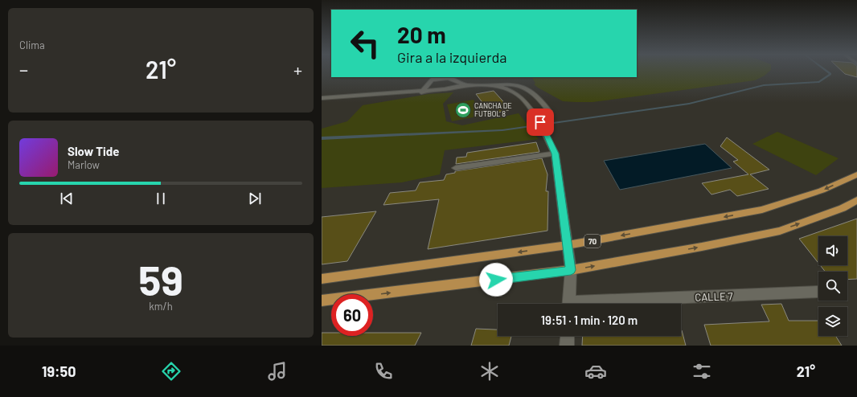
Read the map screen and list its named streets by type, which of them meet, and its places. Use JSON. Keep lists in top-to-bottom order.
{
  "streets": {
    "main road": ["70"],
    "street": ["CALLE 7"]
  },
  "places": {
    "sports": ["CANCHA DE FUTBOL 8"]
  },
  "page": {
    "tile": [
      "Clima",
      ["59", "km/h"]
    ],
    "turn": ["20 m", "Gira a la izquierda"],
    "heat": ["−", "21°", "+"],
    "song": ["Slow Tide", "Marlow"],
    "limit": "60",
    "trip": "19:51 · 1 min · 120 m",
    "tabs": ["19:50", "21°"]
  }
}
